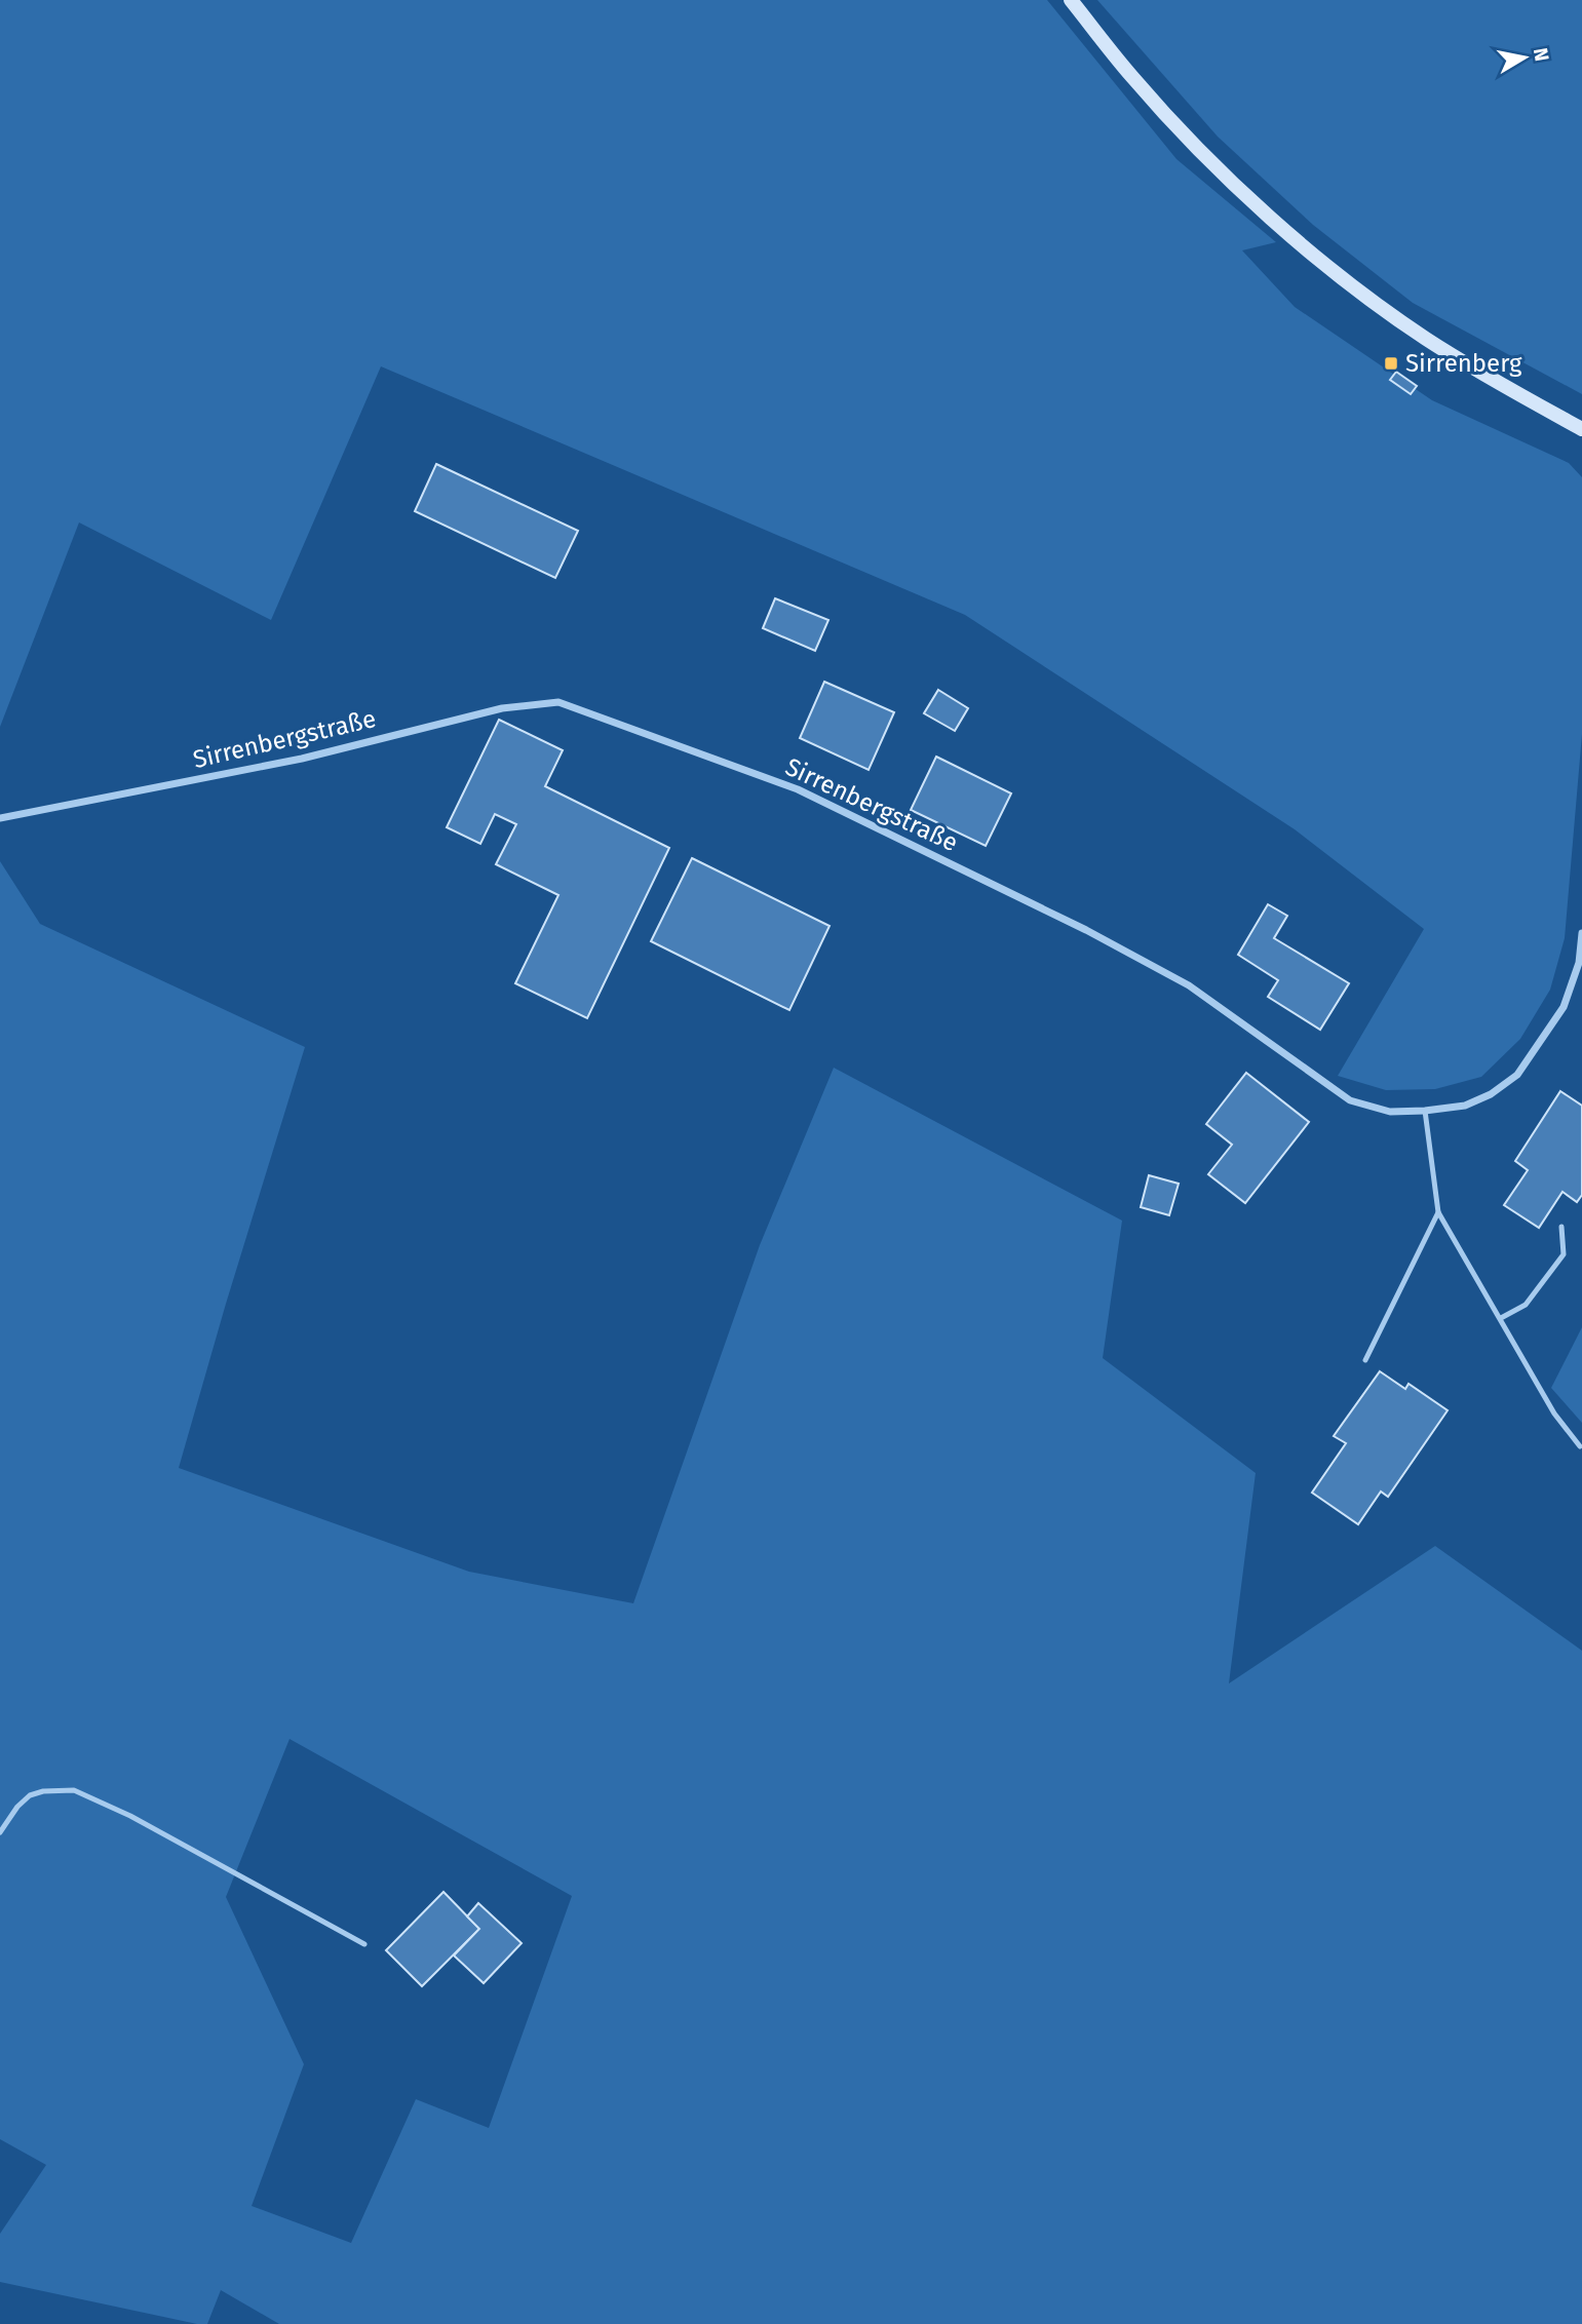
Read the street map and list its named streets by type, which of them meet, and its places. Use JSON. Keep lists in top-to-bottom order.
{
  "streets": {
    "street": ["Sirrenbergstraße"]
  },
  "places": {
    "transit": ["Sirrenberg"]
  },
  "north": "right"
}
